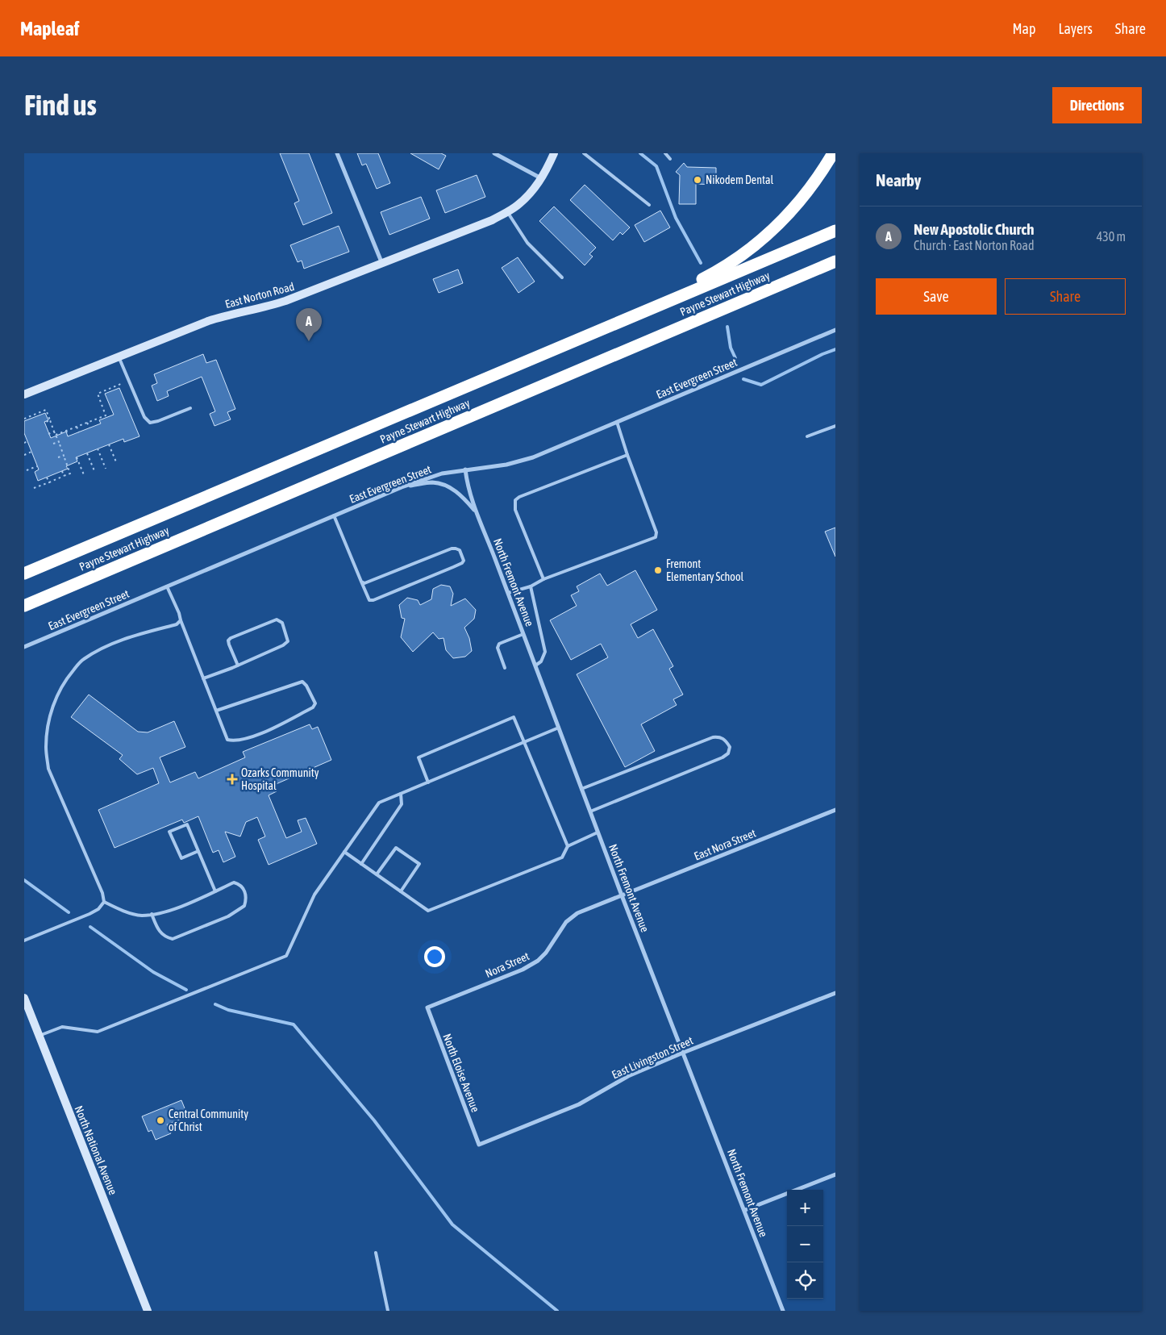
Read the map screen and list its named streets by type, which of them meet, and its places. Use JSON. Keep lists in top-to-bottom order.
{
  "streets": {
    "highway": ["Payne Stewart Highway"],
    "main road": ["East Norton Road", "North National Avenue"],
    "street": [
      "East Evergreen Street",
      "North Fremont Avenue",
      "East Nora Street",
      "Nora Street",
      "East Livingston Street",
      "North Eloise Avenue"
    ]
  },
  "crossings": [
    ["East Evergreen Street", "North Fremont Avenue"],
    ["North Fremont Avenue", "East Nora Street"],
    ["North Fremont Avenue", "Nora Street"],
    ["North Fremont Avenue", "East Livingston Street"],
    ["East Nora Street", "Nora Street"],
    ["Nora Street", "North Eloise Avenue"],
    ["East Livingston Street", "North Eloise Avenue"]
  ],
  "places": {
    "other": ["Nikodem Dental", "Fremont Elementary School", "Central Community of Christ"],
    "health": ["Ozarks Community Hospital"]
  },
  "page": {
    "header": "Mapleaf",
    "nav": ["Map", "Layers", "Share"],
    "buttons": [
      "Directions",
      ["Save", "Share"]
    ],
    "title": "Find us",
    "heading": "Nearby",
    "list": [
      {
        "mark": "A",
        "name": "New Apostolic Church",
        "note": "Church · East Norton Road",
        "value": "430 m"
      }
    ],
    "pins": "A",
    "map_buttons": ["+", "−"]
  }
}
